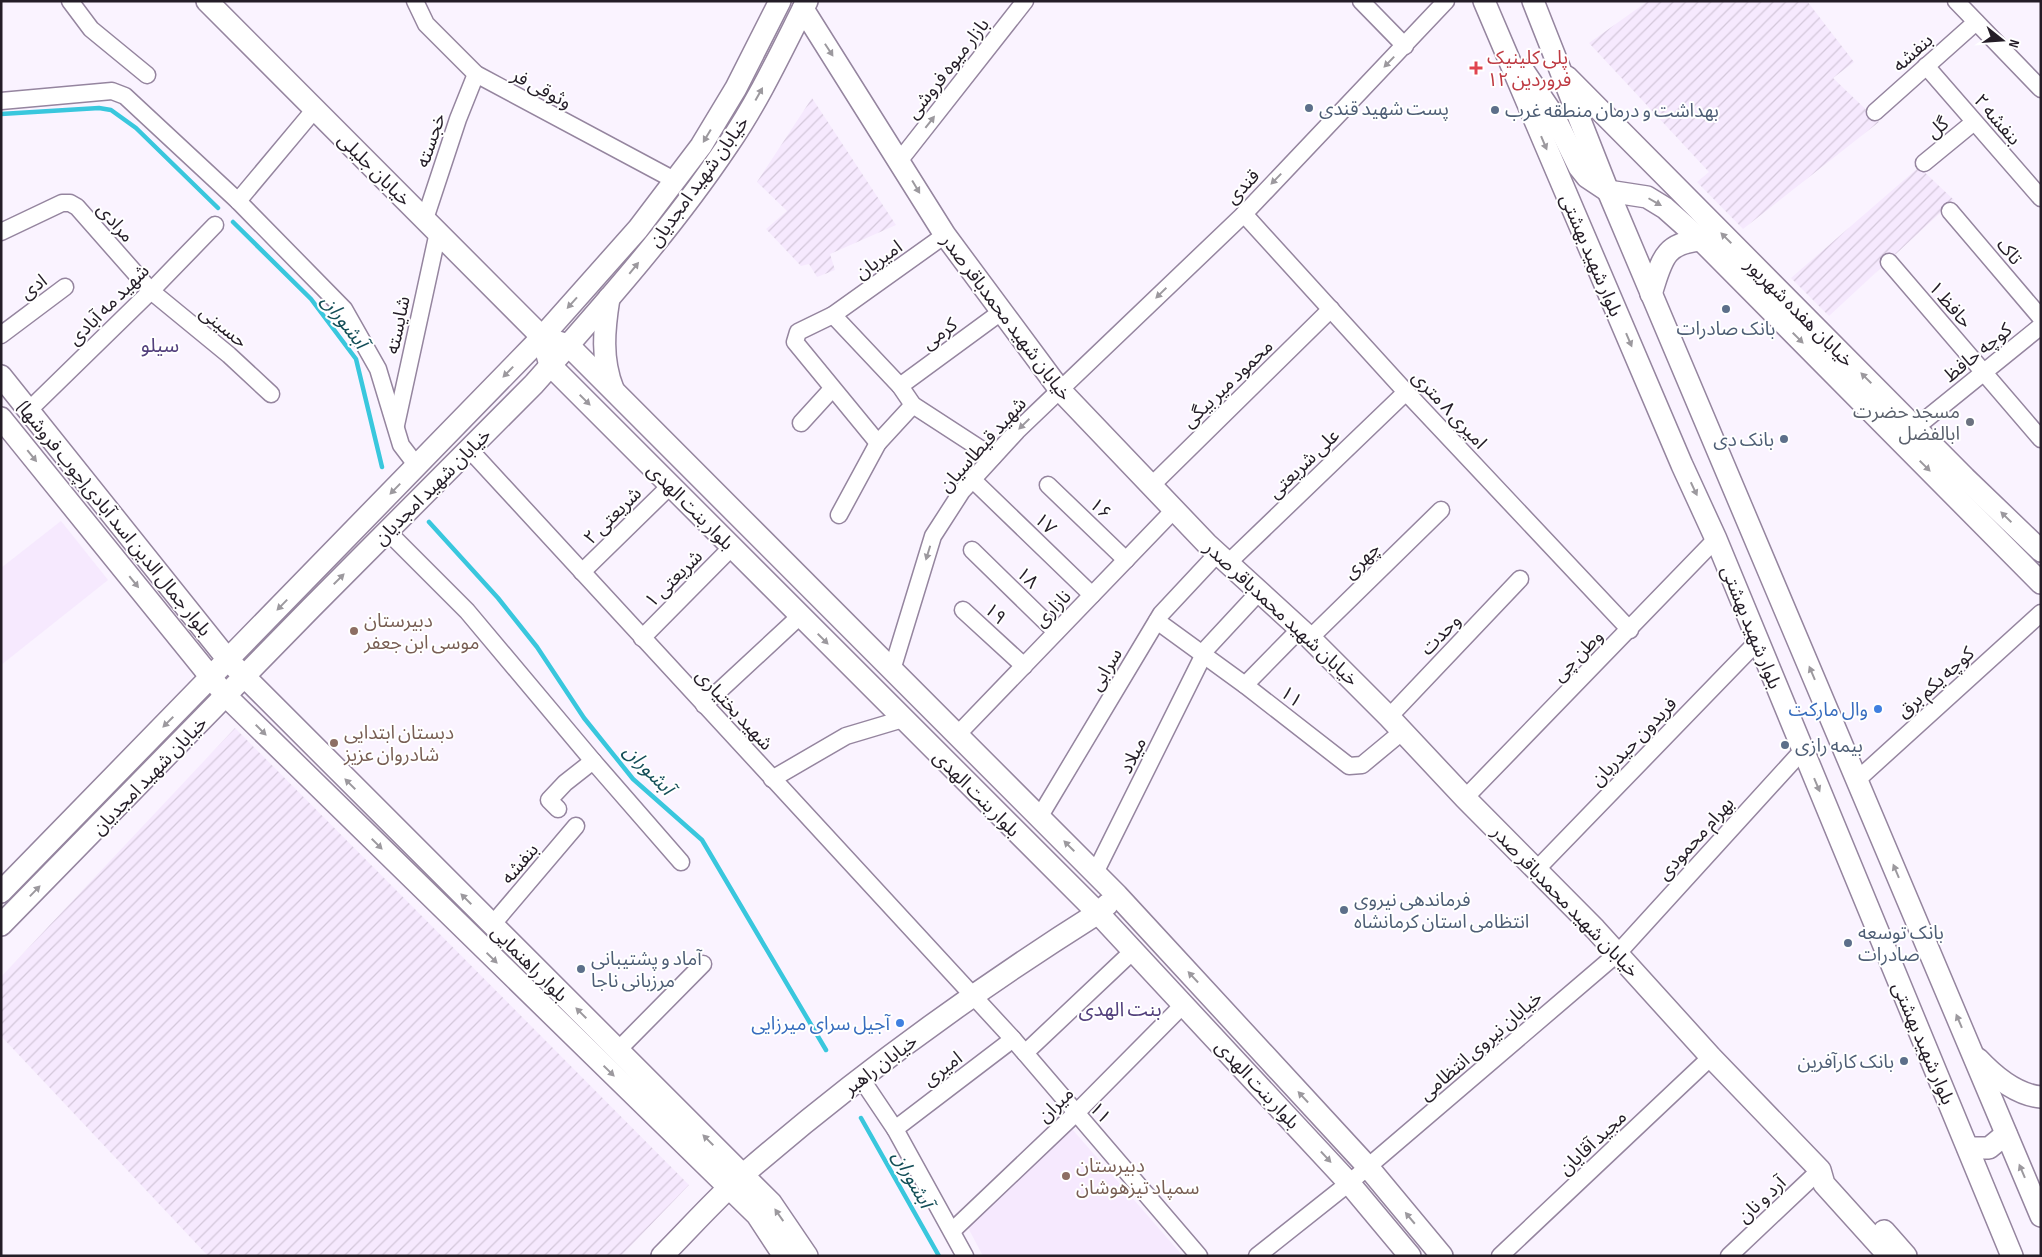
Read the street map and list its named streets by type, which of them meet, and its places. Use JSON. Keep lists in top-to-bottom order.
{
  "streets": {
    "main road": [
      "خیابان جلیلی",
      "خیابان شهید امجدیان",
      "بلوار شهید بهشتی",
      "خیابان هفده شهریور",
      "خیابان شهید محمدباقر صدر",
      "بلوار بنت الهدی",
      "بلوار جمال الدین اسد آبادی(چوب فروشها)",
      "بلوار راهنمایی",
      "خیابان راهبر"
    ],
    "street": [
      "بنفشه",
      "بازار میوه فروشی",
      "وثوقی فر",
      "بنفشه ۲",
      "گل",
      "خجسته",
      "قندی",
      "مرادی",
      "تاک",
      "امیریان",
      "ادی",
      "شهید مه آبادی",
      "حافظ ۱",
      "شایسته",
      "حسینی",
      "کرمی",
      "کوچه حافظ",
      "محمود میر بیگی",
      "امیری ۸ متری",
      "شهید قیطاسیان",
      "علی شریعتی",
      "۱۶",
      "شریعتی ۲",
      "۱۷",
      "چهری",
      "۱۸",
      "شریعتی ۱",
      "نازاری",
      "۱۹",
      "وحدت",
      "وطن چی",
      "سرابی",
      "کوچه یکم برق",
      "۱۱",
      "شهید بختیاری",
      "فریدون حیدریان",
      "میلاد",
      "بهرام محمودی",
      "خیابان نیروی انتظامی",
      "امیری",
      "میران",
      "مجید آقایان",
      "آرد و نان"
    ]
  },
  "crossings": [
    ["بنفشه", "بنفشه ۲"],
    ["بنفشه", "بلوار راهنمایی"],
    ["بازار میوه فروشی", "خیابان شهید محمدباقر صدر"],
    ["وثوقی فر", "خجسته"],
    ["وثوقی فر", "خیابان شهید امجدیان"],
    ["بنفشه ۲", "گل"],
    ["خجسته", "خیابان جلیلی"],
    ["خجسته", "شایسته"],
    ["خیابان جلیلی", "خیابان شهید امجدیان"],
    ["خیابان جلیلی", "شایسته"],
    ["خیابان جلیلی", "بلوار بنت الهدی"],
    ["خیابان شهید امجدیان", "خیابان شهید محمدباقر صدر"],
    ["خیابان شهید امجدیان", "بلوار بنت الهدی"],
    ["خیابان شهید امجدیان", "بلوار جمال الدین اسد آبادی(چوب فروشها)"],
    ["خیابان شهید امجدیان", "شهید بختیاری"],
    ["خیابان شهید امجدیان", "بلوار راهنمایی"],
    ["قندی", "خیابان شهید محمدباقر صدر"],
    ["قندی", "امیری ۸ متری"],
    ["قندی", "شهید قیطاسیان"],
    ["مرادی", "شهید مه آبادی"],
    ["مرادی", "حسینی"],
    ["بلوار شهید بهشتی", "خیابان هفده شهریور"],
    ["بلوار شهید بهشتی", "وطن چی"],
    ["بلوار شهید بهشتی", "کوچه یکم برق"],
    ["بلوار شهید بهشتی", "فریدون حیدریان"],
    ["بلوار شهید بهشتی", "بهرام محمودی"],
    ["امیریان", "خیابان شهید محمدباقر صدر"],
    ["شهید مه آبادی", "حسینی"],
    ["شهید مه آبادی", "بلوار جمال الدین اسد آبادی(چوب فروشها)"],
    ["حافظ ۱", "کوچه حافظ"],
    ["خیابان هفده شهریور", "کوچه حافظ"],
    ["خیابان شهید محمدباقر صدر", "کرمی"],
    ["خیابان شهید محمدباقر صدر", "محمود میر بیگی"],
    ["خیابان شهید محمدباقر صدر", "شهید قیطاسیان"],
    ["خیابان شهید محمدباقر صدر", "علی شریعتی"],
    ["خیابان شهید محمدباقر صدر", "چهری"],
    ["خیابان شهید محمدباقر صدر", "نازاری"],
    ["خیابان شهید محمدباقر صدر", "وحدت"],
    ["خیابان شهید محمدباقر صدر", "وطن چی"],
    ["خیابان شهید محمدباقر صدر", "سرابی"],
    ["خیابان شهید محمدباقر صدر", "۱۱"],
    ["خیابان شهید محمدباقر صدر", "فریدون حیدریان"],
    ["خیابان شهید محمدباقر صدر", "میلاد"],
    ["خیابان شهید محمدباقر صدر", "بهرام محمودی"],
    ["خیابان شهید محمدباقر صدر", "خیابان نیروی انتظامی"],
    ["خیابان شهید محمدباقر صدر", "مجید آقایان"],
    ["خیابان شهید محمدباقر صدر", "آرد و نان"],
    ["محمود میر بیگی", "امیری ۸ متری"],
    ["امیری ۸ متری", "علی شریعتی"],
    ["امیری ۸ متری", "وطن چی"],
    ["شهید قیطاسیان", "بلوار بنت الهدی"],
    ["شهید قیطاسیان", "۱۷"],
    ["علی شریعتی", "سرابی"],
    ["بلوار بنت الهدی", "شریعتی ۲"],
    ["بلوار بنت الهدی", "شریعتی ۱"],
    ["بلوار بنت الهدی", "نازاری"],
    ["بلوار بنت الهدی", "سرابی"],
    ["بلوار بنت الهدی", "میلاد"],
    ["بلوار بنت الهدی", "خیابان نیروی انتظامی"],
    ["بلوار بنت الهدی", "خیابان راهبر"],
    ["بلوار بنت الهدی", "میران"],
    ["۱۶", "نازاری"],
    ["شریعتی ۲", "شهید بختیاری"],
    ["بلوار جمال الدین اسد آبادی(چوب فروشها)", "بلوار راهنمایی"],
    ["۱۷", "نازاری"],
    ["چهری", "۱۱"],
    ["۱۸", "نازاری"],
    ["شریعتی ۱", "شهید بختیاری"],
    ["نازاری", "۱۹"],
    ["وحدت", "۱۱"],
    ["سرابی", "۱۱"],
    ["۱۱", "شهید بختیاری"],
    ["۱۱", "میلاد"],
    ["۱۱", "خیابان راهبر"],
    ["۱۱", "امیری"],
    ["۱۱", "میران"],
    ["شهید بختیاری", "خیابان راهبر"],
    ["بهرام محمودی", "خیابان نیروی انتظامی"],
    ["بلوار راهنمایی", "خیابان راهبر"]
  ],
  "one_way": ["بازار میوه فروشی", "قندی"],
  "districts": ["سیلو", "بنت الهدی"],
  "water": ["آبشوران"],
  "places": {
    "health": ["پلی کلینیک ۱۲ فروردین"],
    "other": [
      "پست شهید قندی",
      "بهداشت و درمان منطقه غرب",
      "بانک صادرات",
      "مسجد حضرت ابالفضل",
      "بانک دی",
      "دبیرستان موسی ابن جعفر",
      "وال مارکت",
      "دبستان ابتدایی شادروان عزیز",
      "بیمه رازی",
      "فرماندهی نیروی انتظامی استان کرمانشاه",
      "بانک توسعه صادرات",
      "آماد و پشتیبانی مرزبانی ناجا",
      "آجیل سرای میرزایی",
      "بانک کارآفرین",
      "دبیرستان سمپاد تیزهوشان"
    ]
  },
  "north": "right"
}
